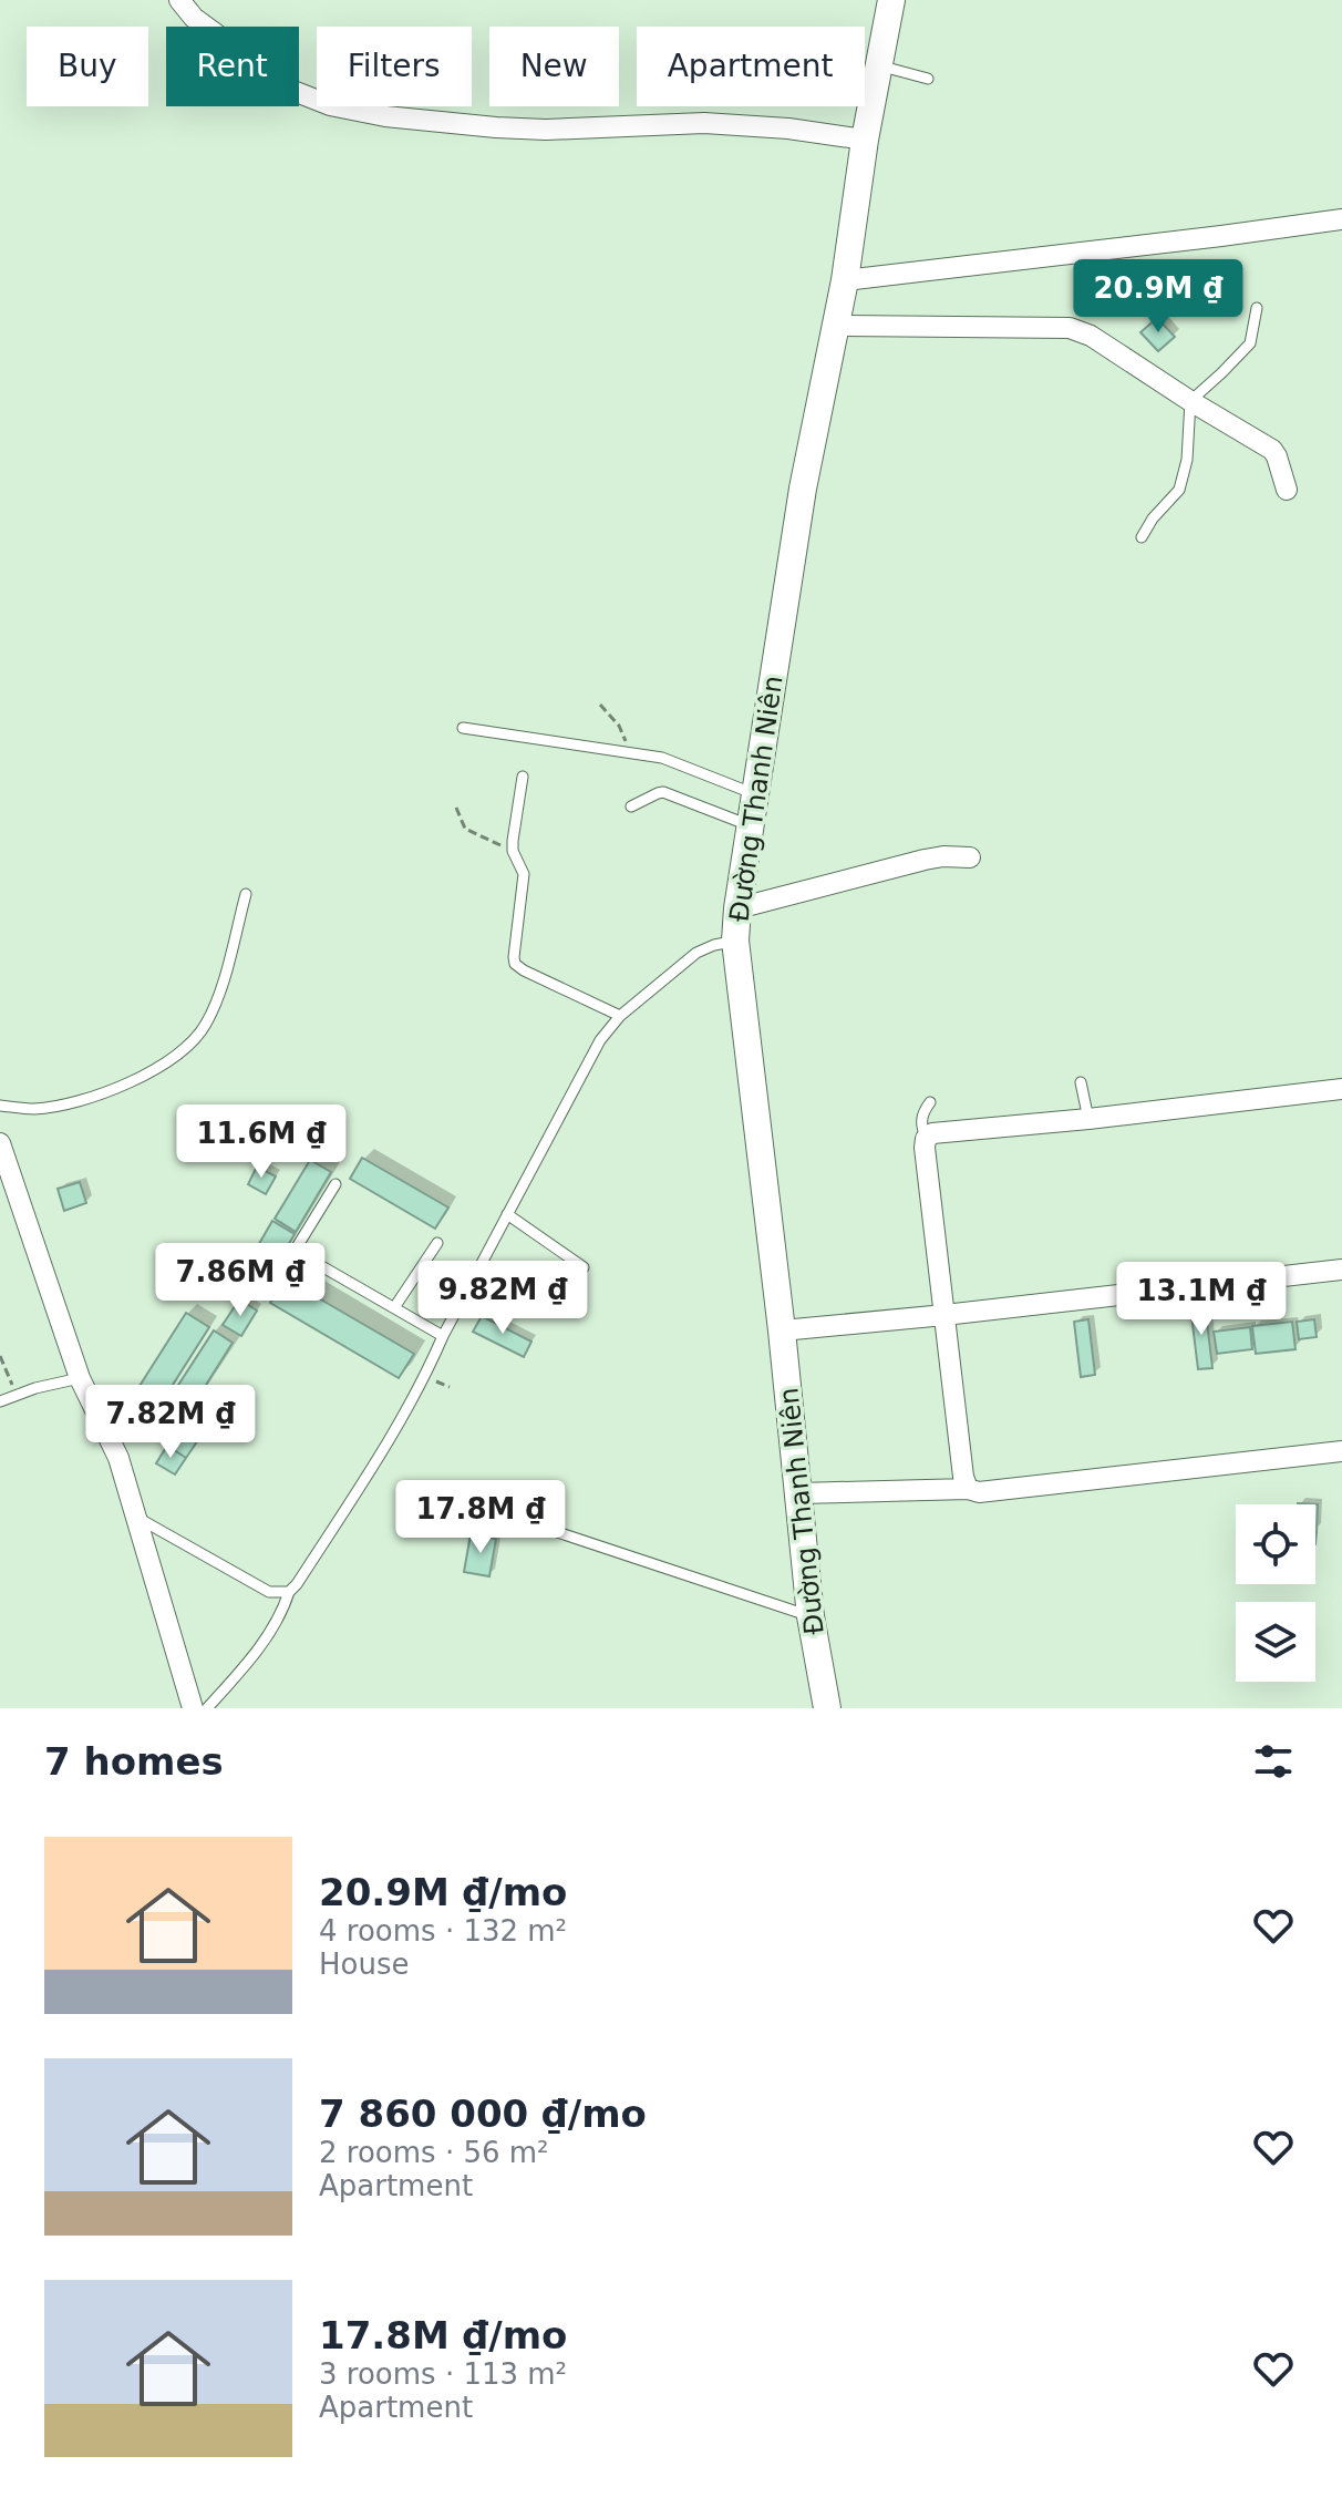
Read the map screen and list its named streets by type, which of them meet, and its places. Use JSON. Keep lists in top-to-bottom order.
{
  "streets": {
    "main road": ["Đường Thanh Niên"]
  },
  "page": {
    "chip": [
      "Buy",
      "Rent",
      "Filters",
      "New",
      "Apartment"
    ],
    "price": [
      "20.9M ₫",
      "11.6M ₫",
      "7.86M ₫",
      "9.82M ₫",
      "13.1M ₫",
      "7.82M ₫",
      "17.8M ₫"
    ],
    "heading": "7 homes",
    "list": [
      {
        "name": "20.9M ₫/mo",
        "note": "4 rooms · 132 m² · House"
      },
      {
        "name": "7 860 000 ₫/mo",
        "note": "2 rooms · 56 m² · Apartment"
      },
      {
        "name": "17.8M ₫/mo",
        "note": "3 rooms · 113 m² · Apartment"
      }
    ]
  }
}
